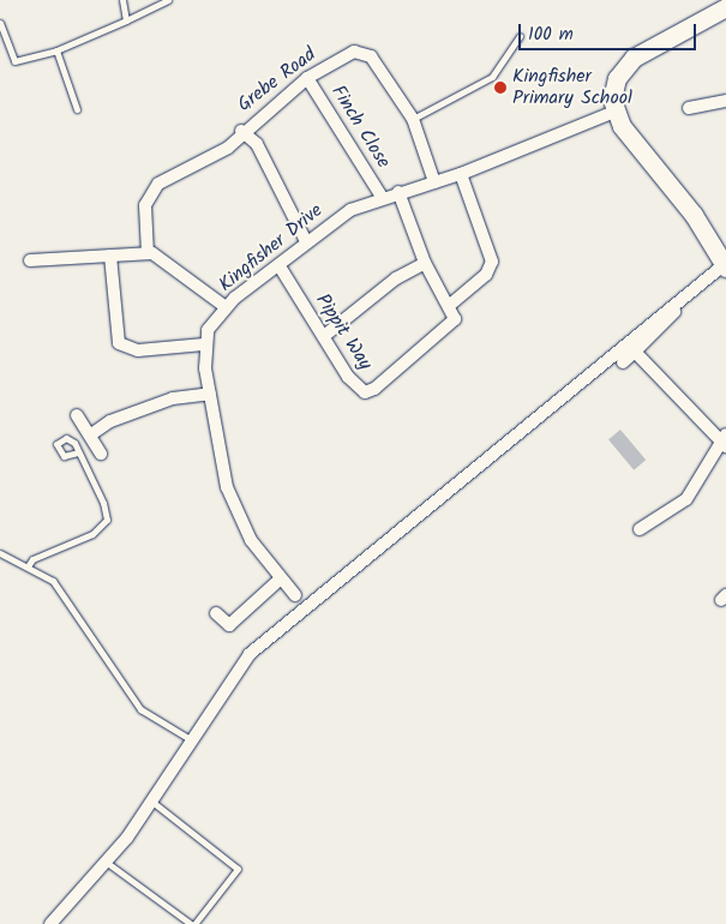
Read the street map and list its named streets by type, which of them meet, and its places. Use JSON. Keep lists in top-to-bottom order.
{
  "streets": {
    "street": [
      "Grebe Road",
      "Finch Close",
      "Kingfisher Drive",
      "Pippit Way"
    ]
  },
  "crossings": [
    ["Grebe Road", "Finch Close"],
    ["Grebe Road", "Kingfisher Drive"],
    ["Finch Close", "Kingfisher Drive"],
    ["Kingfisher Drive", "Pippit Way"]
  ],
  "places": ["Kingfisher Primary School"],
  "scale_bar": "100 m"
}
